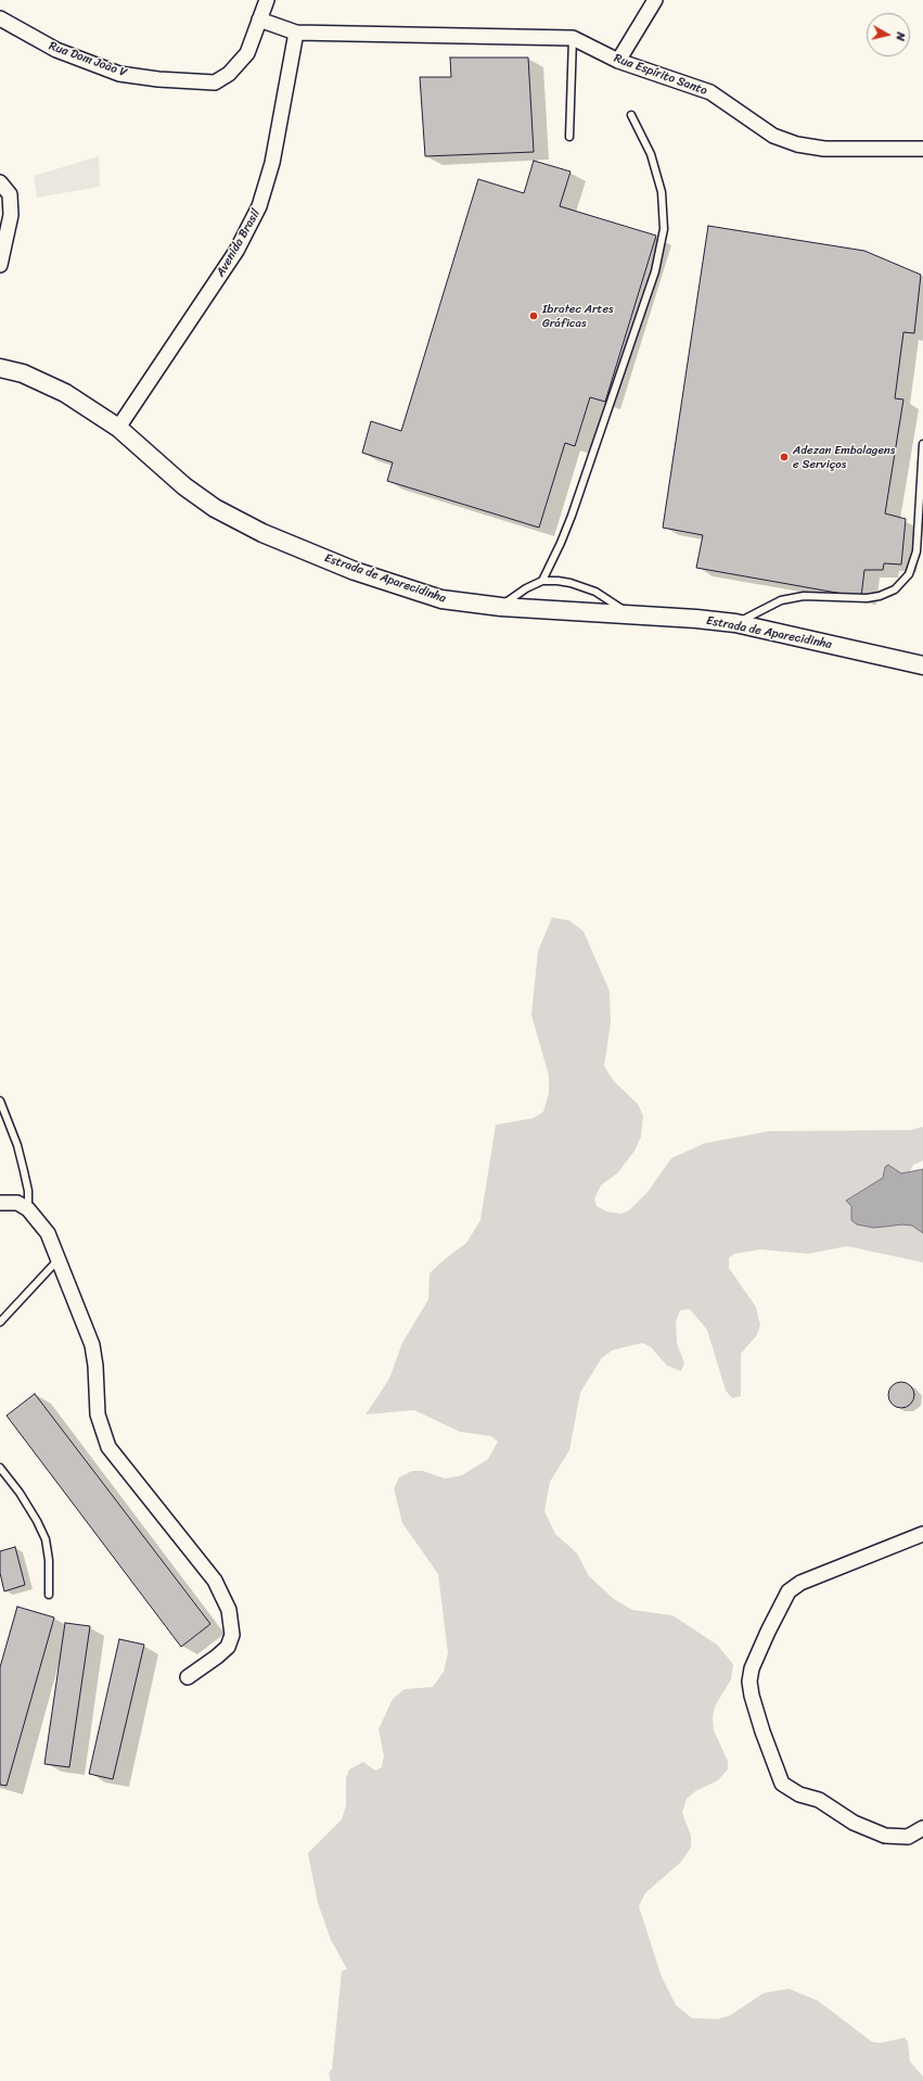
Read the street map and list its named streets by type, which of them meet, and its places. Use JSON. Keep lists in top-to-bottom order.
{
  "streets": {
    "street": [
      "Rua Dom João V",
      "Rua Espírito Santo",
      "Avenida Brasil",
      "Estrada de Aparecidinha"
    ]
  },
  "crossings": [
    ["Rua Dom João V", "Rua Espírito Santo"],
    ["Rua Espírito Santo", "Avenida Brasil"],
    ["Avenida Brasil", "Estrada de Aparecidinha"]
  ],
  "places": ["Ibratec Artes Gráficas", "Adezan Embalagens e Serviços"],
  "north": "right"
}
